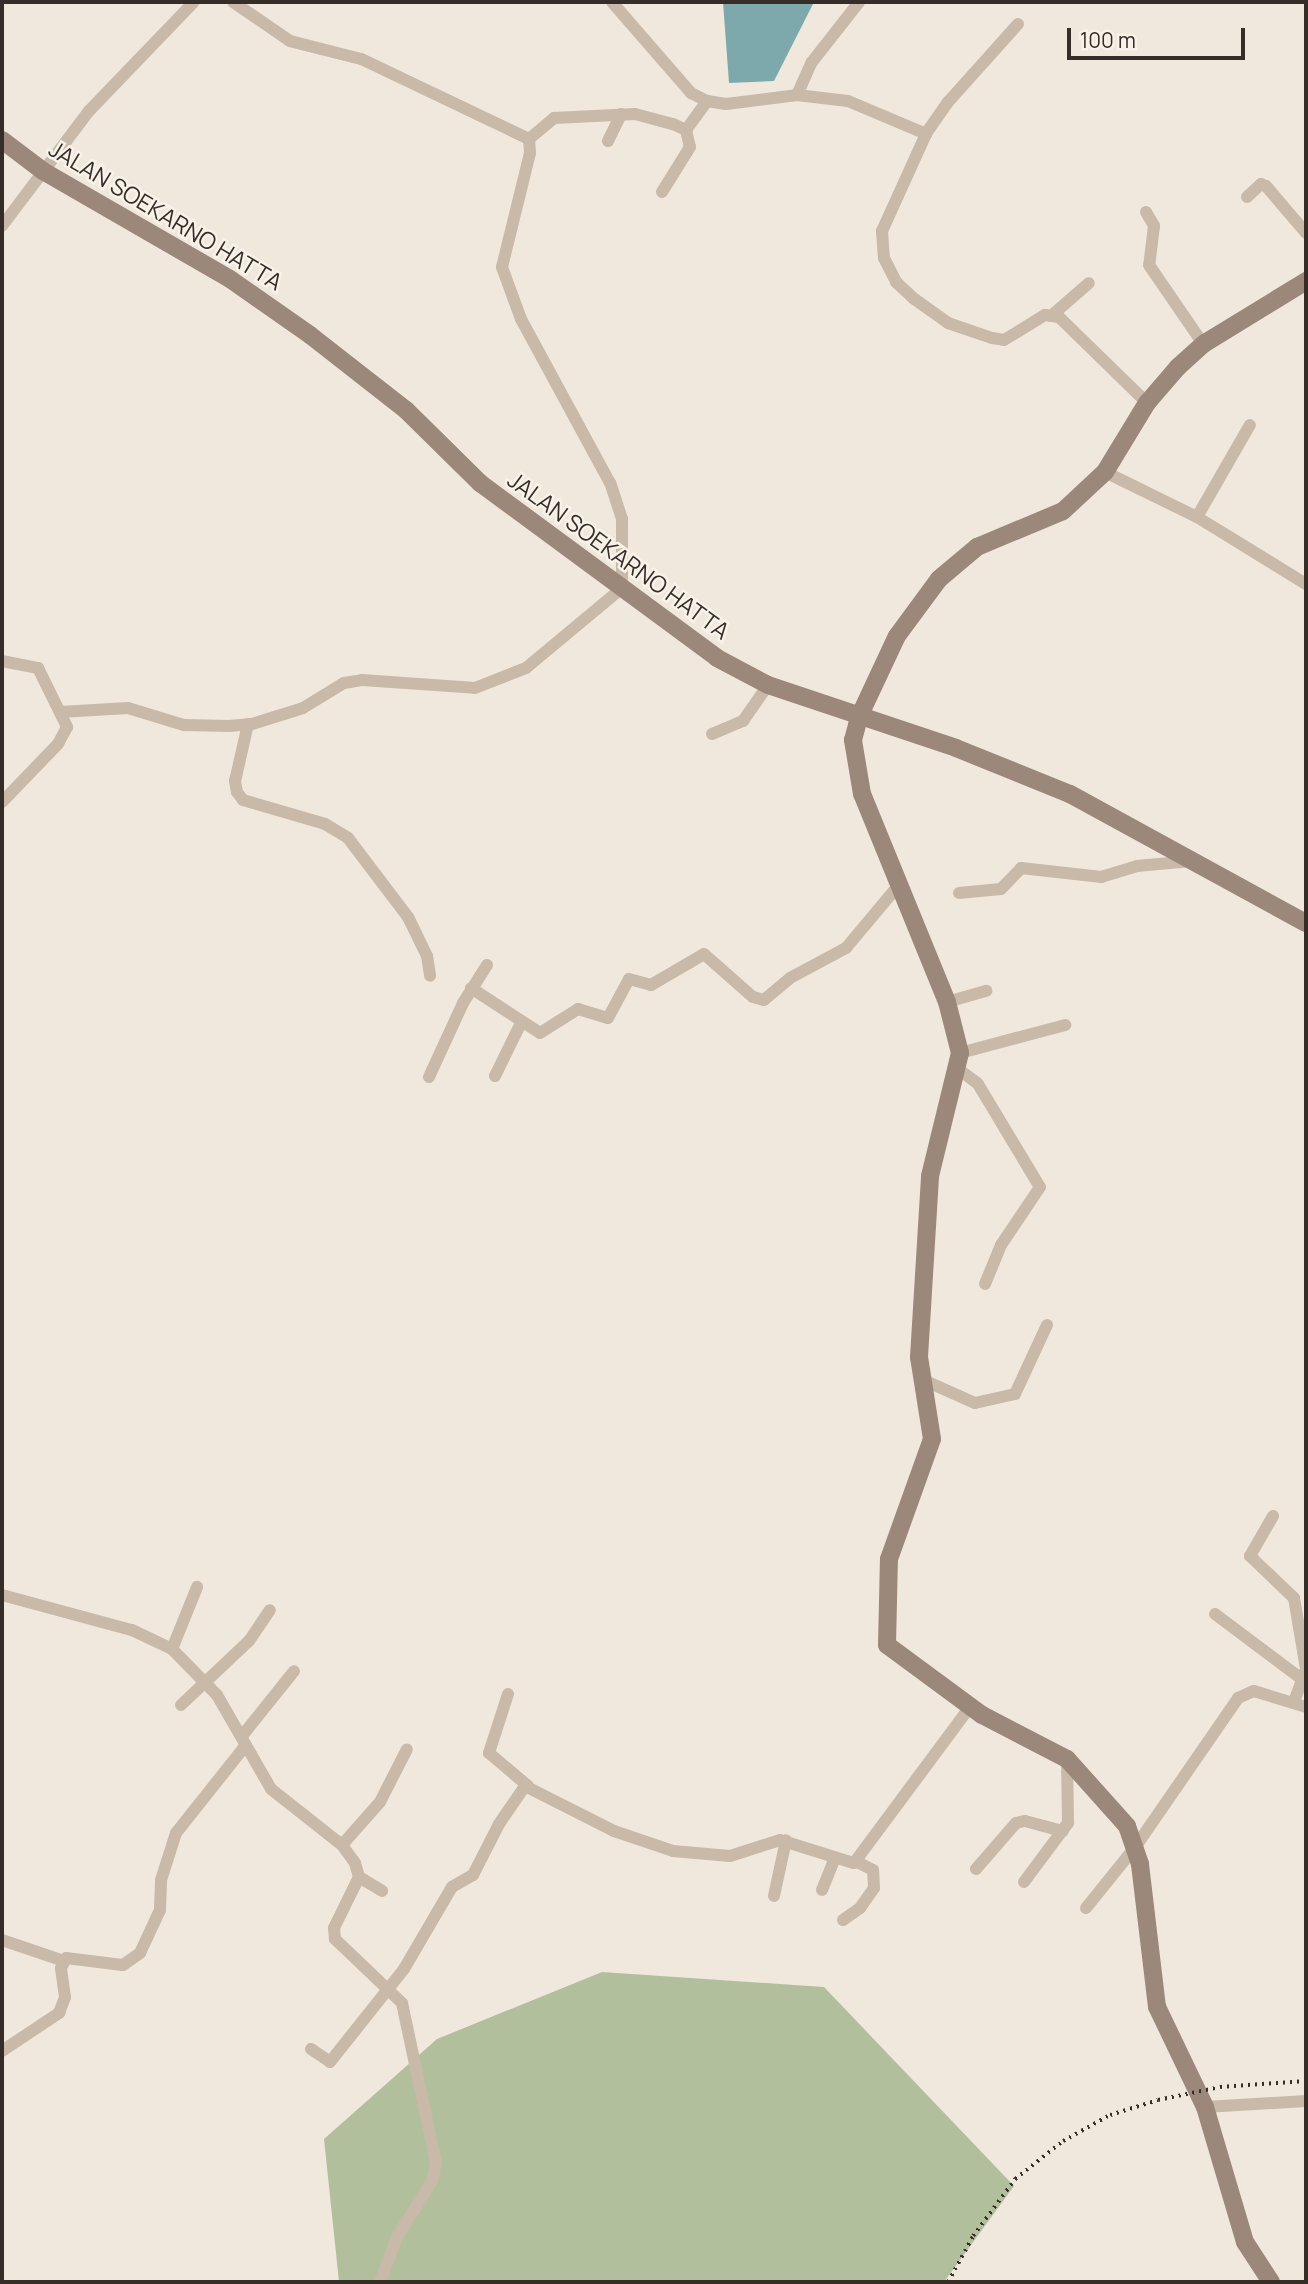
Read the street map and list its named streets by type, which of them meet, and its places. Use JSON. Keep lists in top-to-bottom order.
{
  "streets": {
    "street": ["JALAN SOEKARNO HATTA"]
  },
  "scale_bar": "100 m"
}
